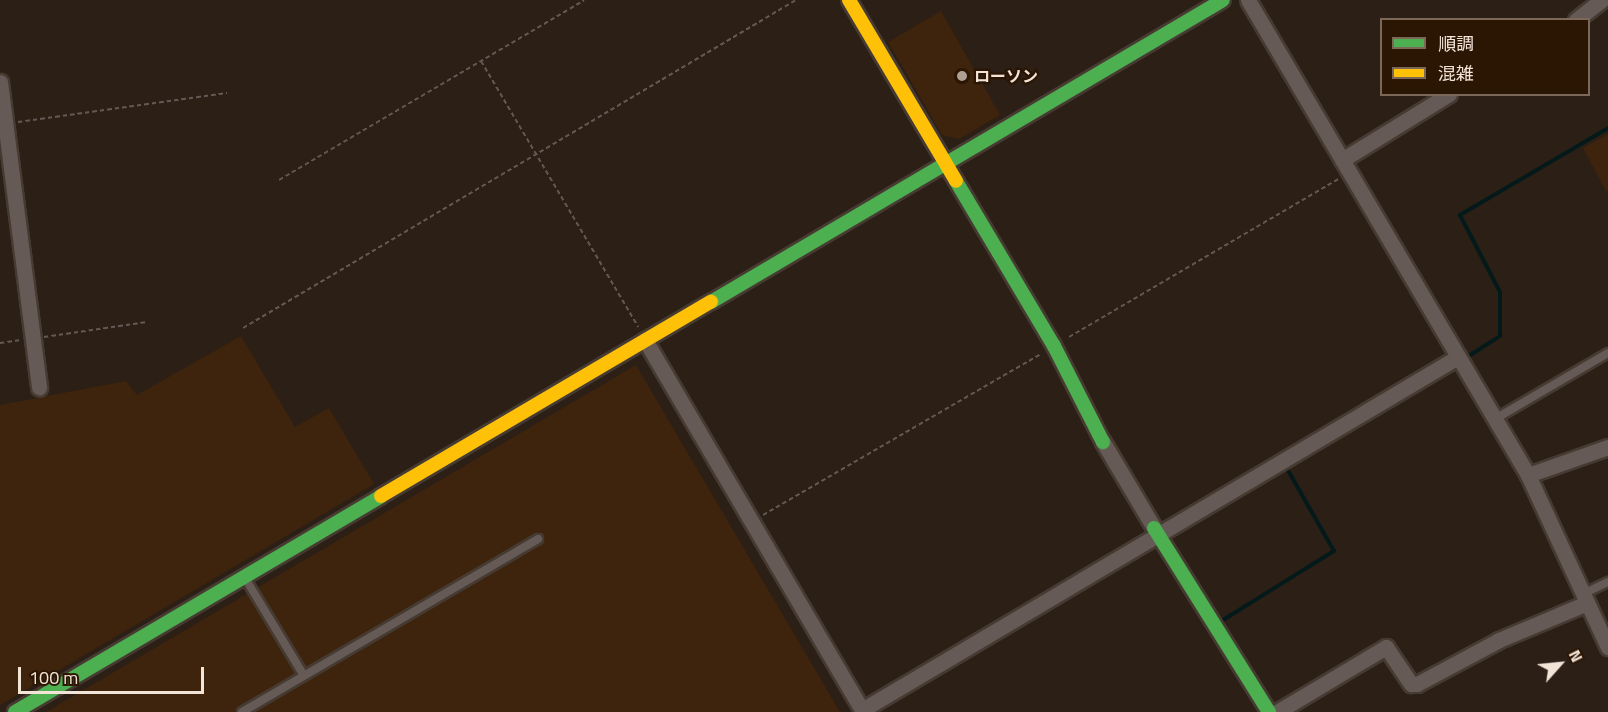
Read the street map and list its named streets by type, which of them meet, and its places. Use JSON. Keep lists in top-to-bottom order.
{
  "places": ["ローソン"],
  "legend": ["順調", "混雑"],
  "scale_bar": "100 m",
  "north": "top right"
}
